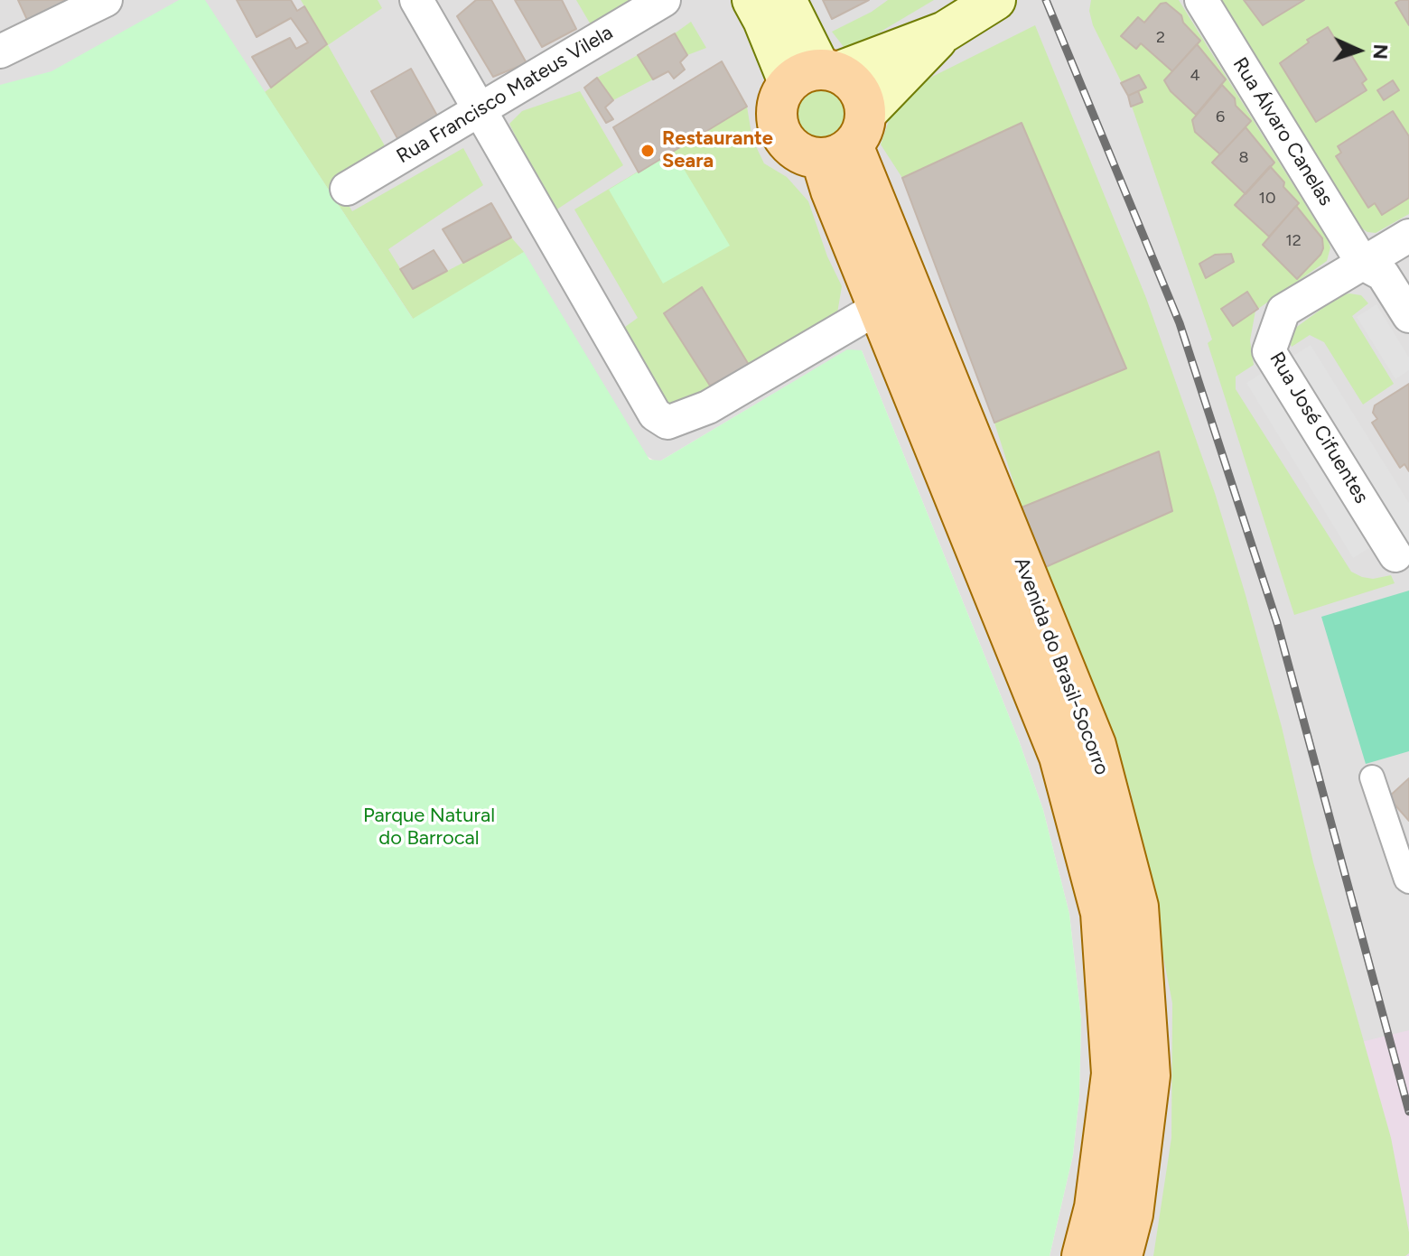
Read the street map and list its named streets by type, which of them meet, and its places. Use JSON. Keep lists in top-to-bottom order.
{
  "streets": {
    "main road": ["Avenida do Brasil-Socorro"],
    "street": ["Rua Francisco Mateus Vilela", "Rua Álvaro Canelas", "Rua José Cifuentes"]
  },
  "crossings": [
    ["Rua Álvaro Canelas", "Rua José Cifuentes"]
  ],
  "parks": ["Parque Natural do Barrocal"],
  "places": ["Restaurante Seara"],
  "house_numbers": [
    "2",
    "4",
    "6",
    "8",
    "10",
    "12"
  ],
  "north": "right"
}
